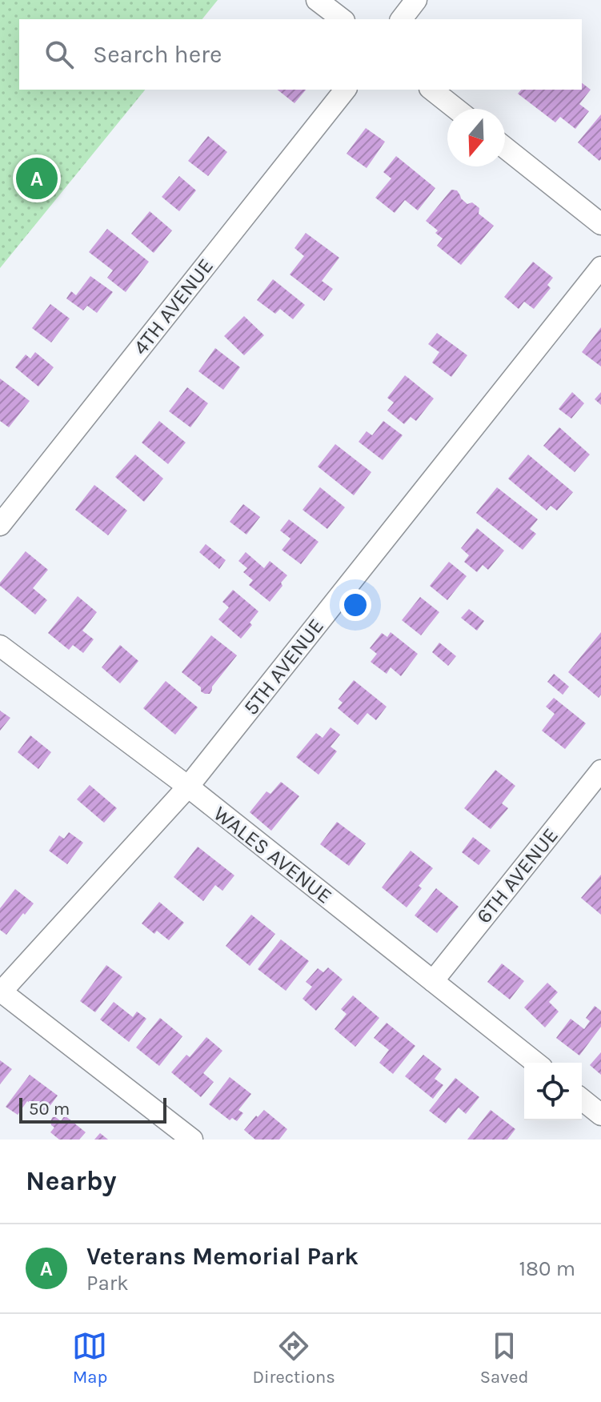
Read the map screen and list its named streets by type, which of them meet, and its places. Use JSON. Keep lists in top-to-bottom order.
{
  "streets": {
    "street": [
      "4TH AVENUE",
      "5TH AVENUE",
      "WALES AVENUE",
      "6TH AVENUE"
    ]
  },
  "crossings": [
    ["5TH AVENUE", "WALES AVENUE"],
    ["WALES AVENUE", "6TH AVENUE"]
  ],
  "scale_bar": "50 m",
  "north": "bottom",
  "page": {
    "search": "Search here",
    "pins": "A",
    "scale": "50 m",
    "heading": "Nearby",
    "list": [
      {
        "mark": "A",
        "name": "Veterans Memorial Park",
        "note": "Park",
        "value": "180 m"
      }
    ],
    "nav": ["Map", "Directions", "Saved"]
  }
}
